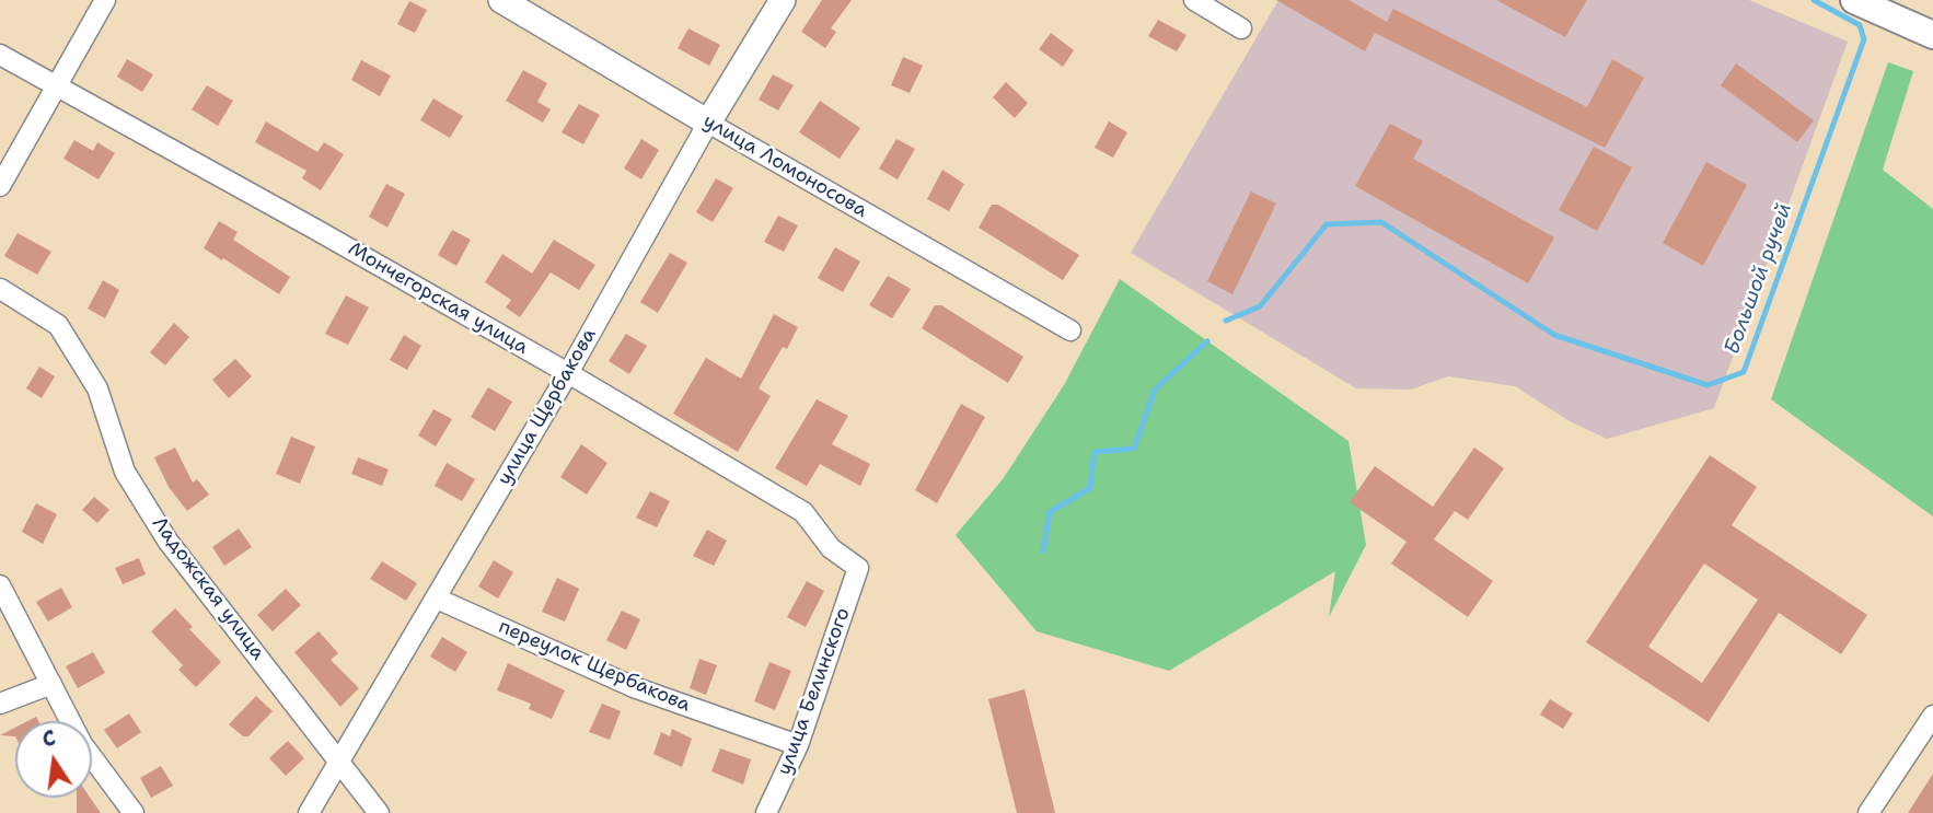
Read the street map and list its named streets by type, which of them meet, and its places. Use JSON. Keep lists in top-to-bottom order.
{
  "streets": {
    "street": [
      "улица Ломоносова",
      "Мончегорская улица",
      "улица Щербакова",
      "Ладожская улица",
      "переулок Щербакова",
      "улица Белинского"
    ]
  },
  "crossings": [
    ["улица Ломоносова", "улица Щербакова"],
    ["Мончегорская улица", "улица Щербакова"],
    ["Мончегорская улица", "улица Белинского"],
    ["улица Щербакова", "Ладожская улица"],
    ["улица Щербакова", "переулок Щербакова"],
    ["переулок Щербакова", "улица Белинского"]
  ],
  "water": ["Большой ручей"],
  "north": "top"
}
